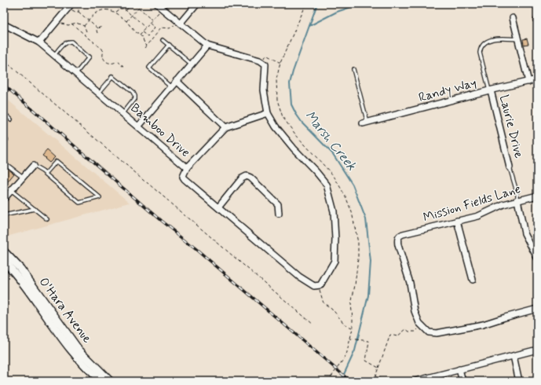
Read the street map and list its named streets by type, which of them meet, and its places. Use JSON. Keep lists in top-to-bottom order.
{
  "streets": {
    "street": [
      "Randy Way",
      "Laurie Drive",
      "Bamboo Drive",
      "Mission Fields Lane",
      "O'Hara Avenue"
    ]
  },
  "crossings": [
    ["Randy Way", "Laurie Drive"]
  ],
  "water": ["Marsh Creek"]
}
